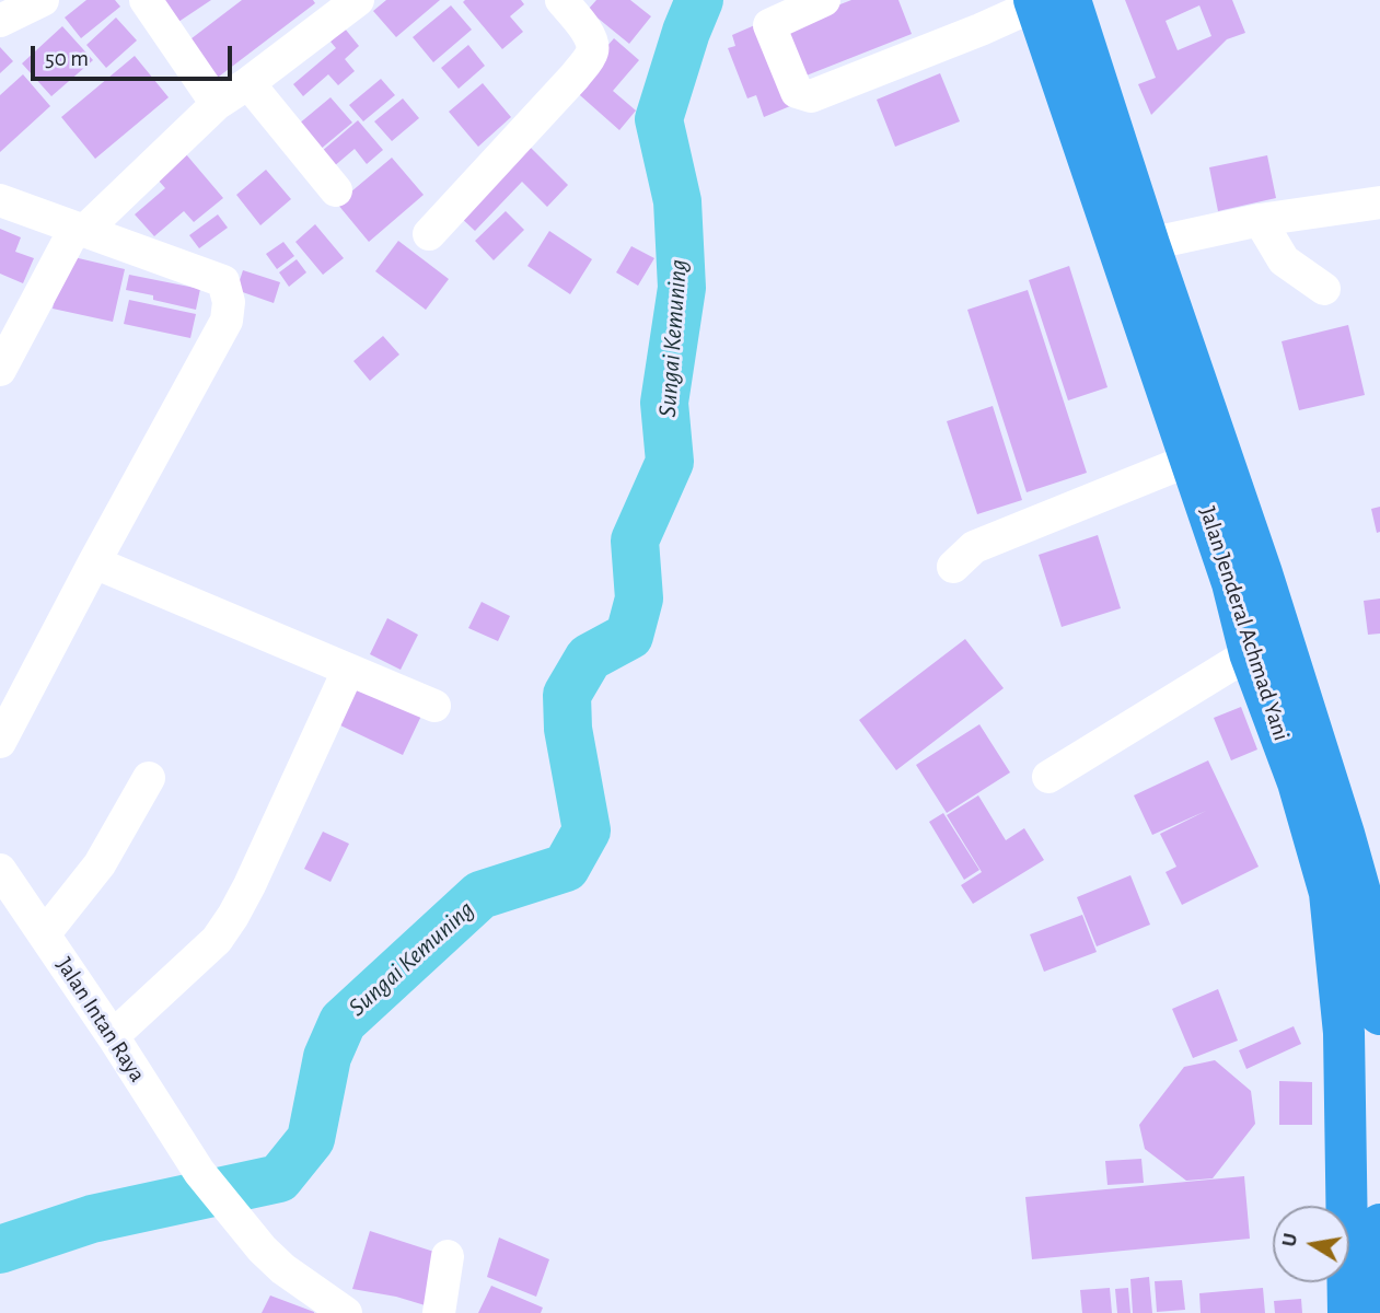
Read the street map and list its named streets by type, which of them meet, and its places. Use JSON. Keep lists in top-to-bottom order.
{
  "streets": {
    "highway": ["Jalan Jenderal Achmad Yani"],
    "street": ["Jalan Intan Raya"]
  },
  "water": ["Sungai Kemuning"],
  "scale_bar": "50 m",
  "north": "left"
}
